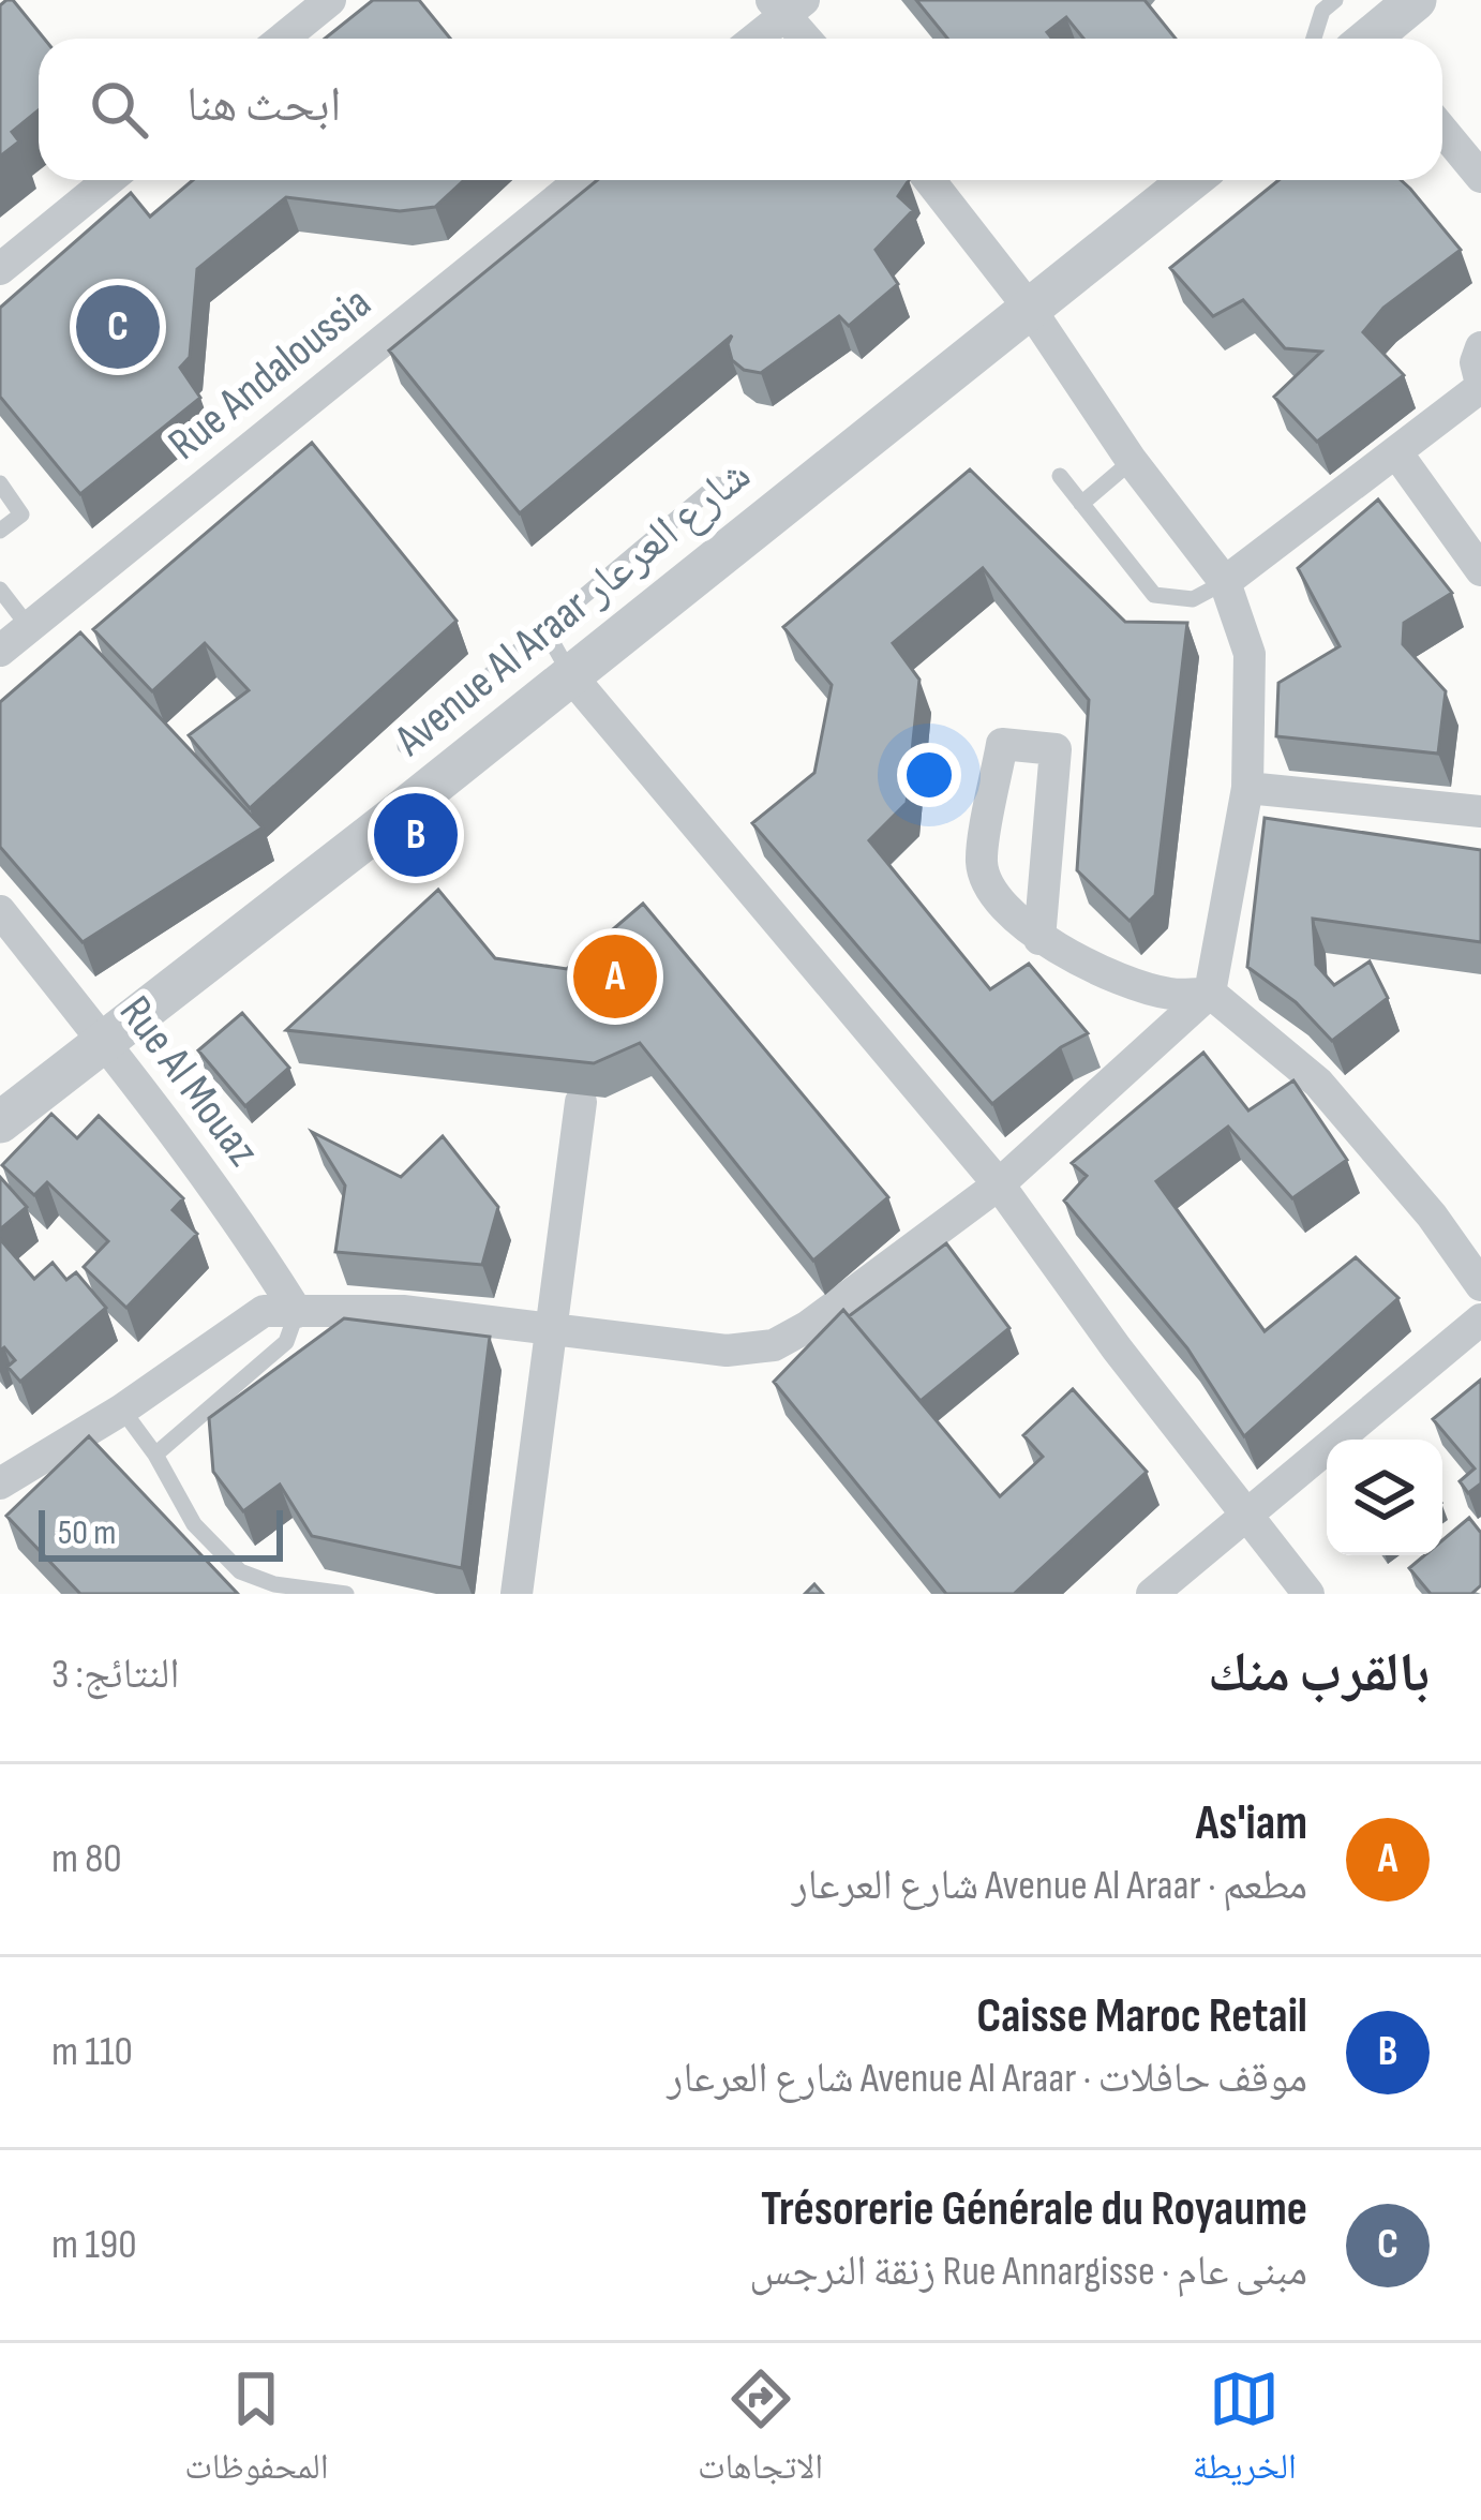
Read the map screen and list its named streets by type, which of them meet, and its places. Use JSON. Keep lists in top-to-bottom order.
{
  "streets": {
    "street": ["Rue Andaloussia", "Avenue Al Araar شارع العرعار", "Rue Al Mouaz"]
  },
  "crossings": [
    ["Avenue Al Araar شارع العرعار", "Rue Al Mouaz"]
  ],
  "scale_bar": "50 m",
  "page": {
    "search": "ابحث هنا",
    "pins": ["C", "B", "A"],
    "scale": "50 m",
    "heading": ["بالقرب منك", "النتائج: 3"],
    "list": [
      {
        "mark": "A",
        "name": "As'iam",
        "note": "مطعم · Avenue Al Araar شارع العرعار",
        "value": "80 m"
      },
      {
        "mark": "B",
        "name": "Caisse Maroc Retail",
        "note": "موقف حافلات · Avenue Al Araar شارع العرعار",
        "value": "110 m"
      },
      {
        "mark": "C",
        "name": "Trésorerie Générale du Royaume",
        "note": "مبنى عام · Rue Annargisse زنقة النرجس",
        "value": "190 m"
      }
    ],
    "nav": ["الخريطة", "الاتجاهات", "المحفوظات"]
  }
}
